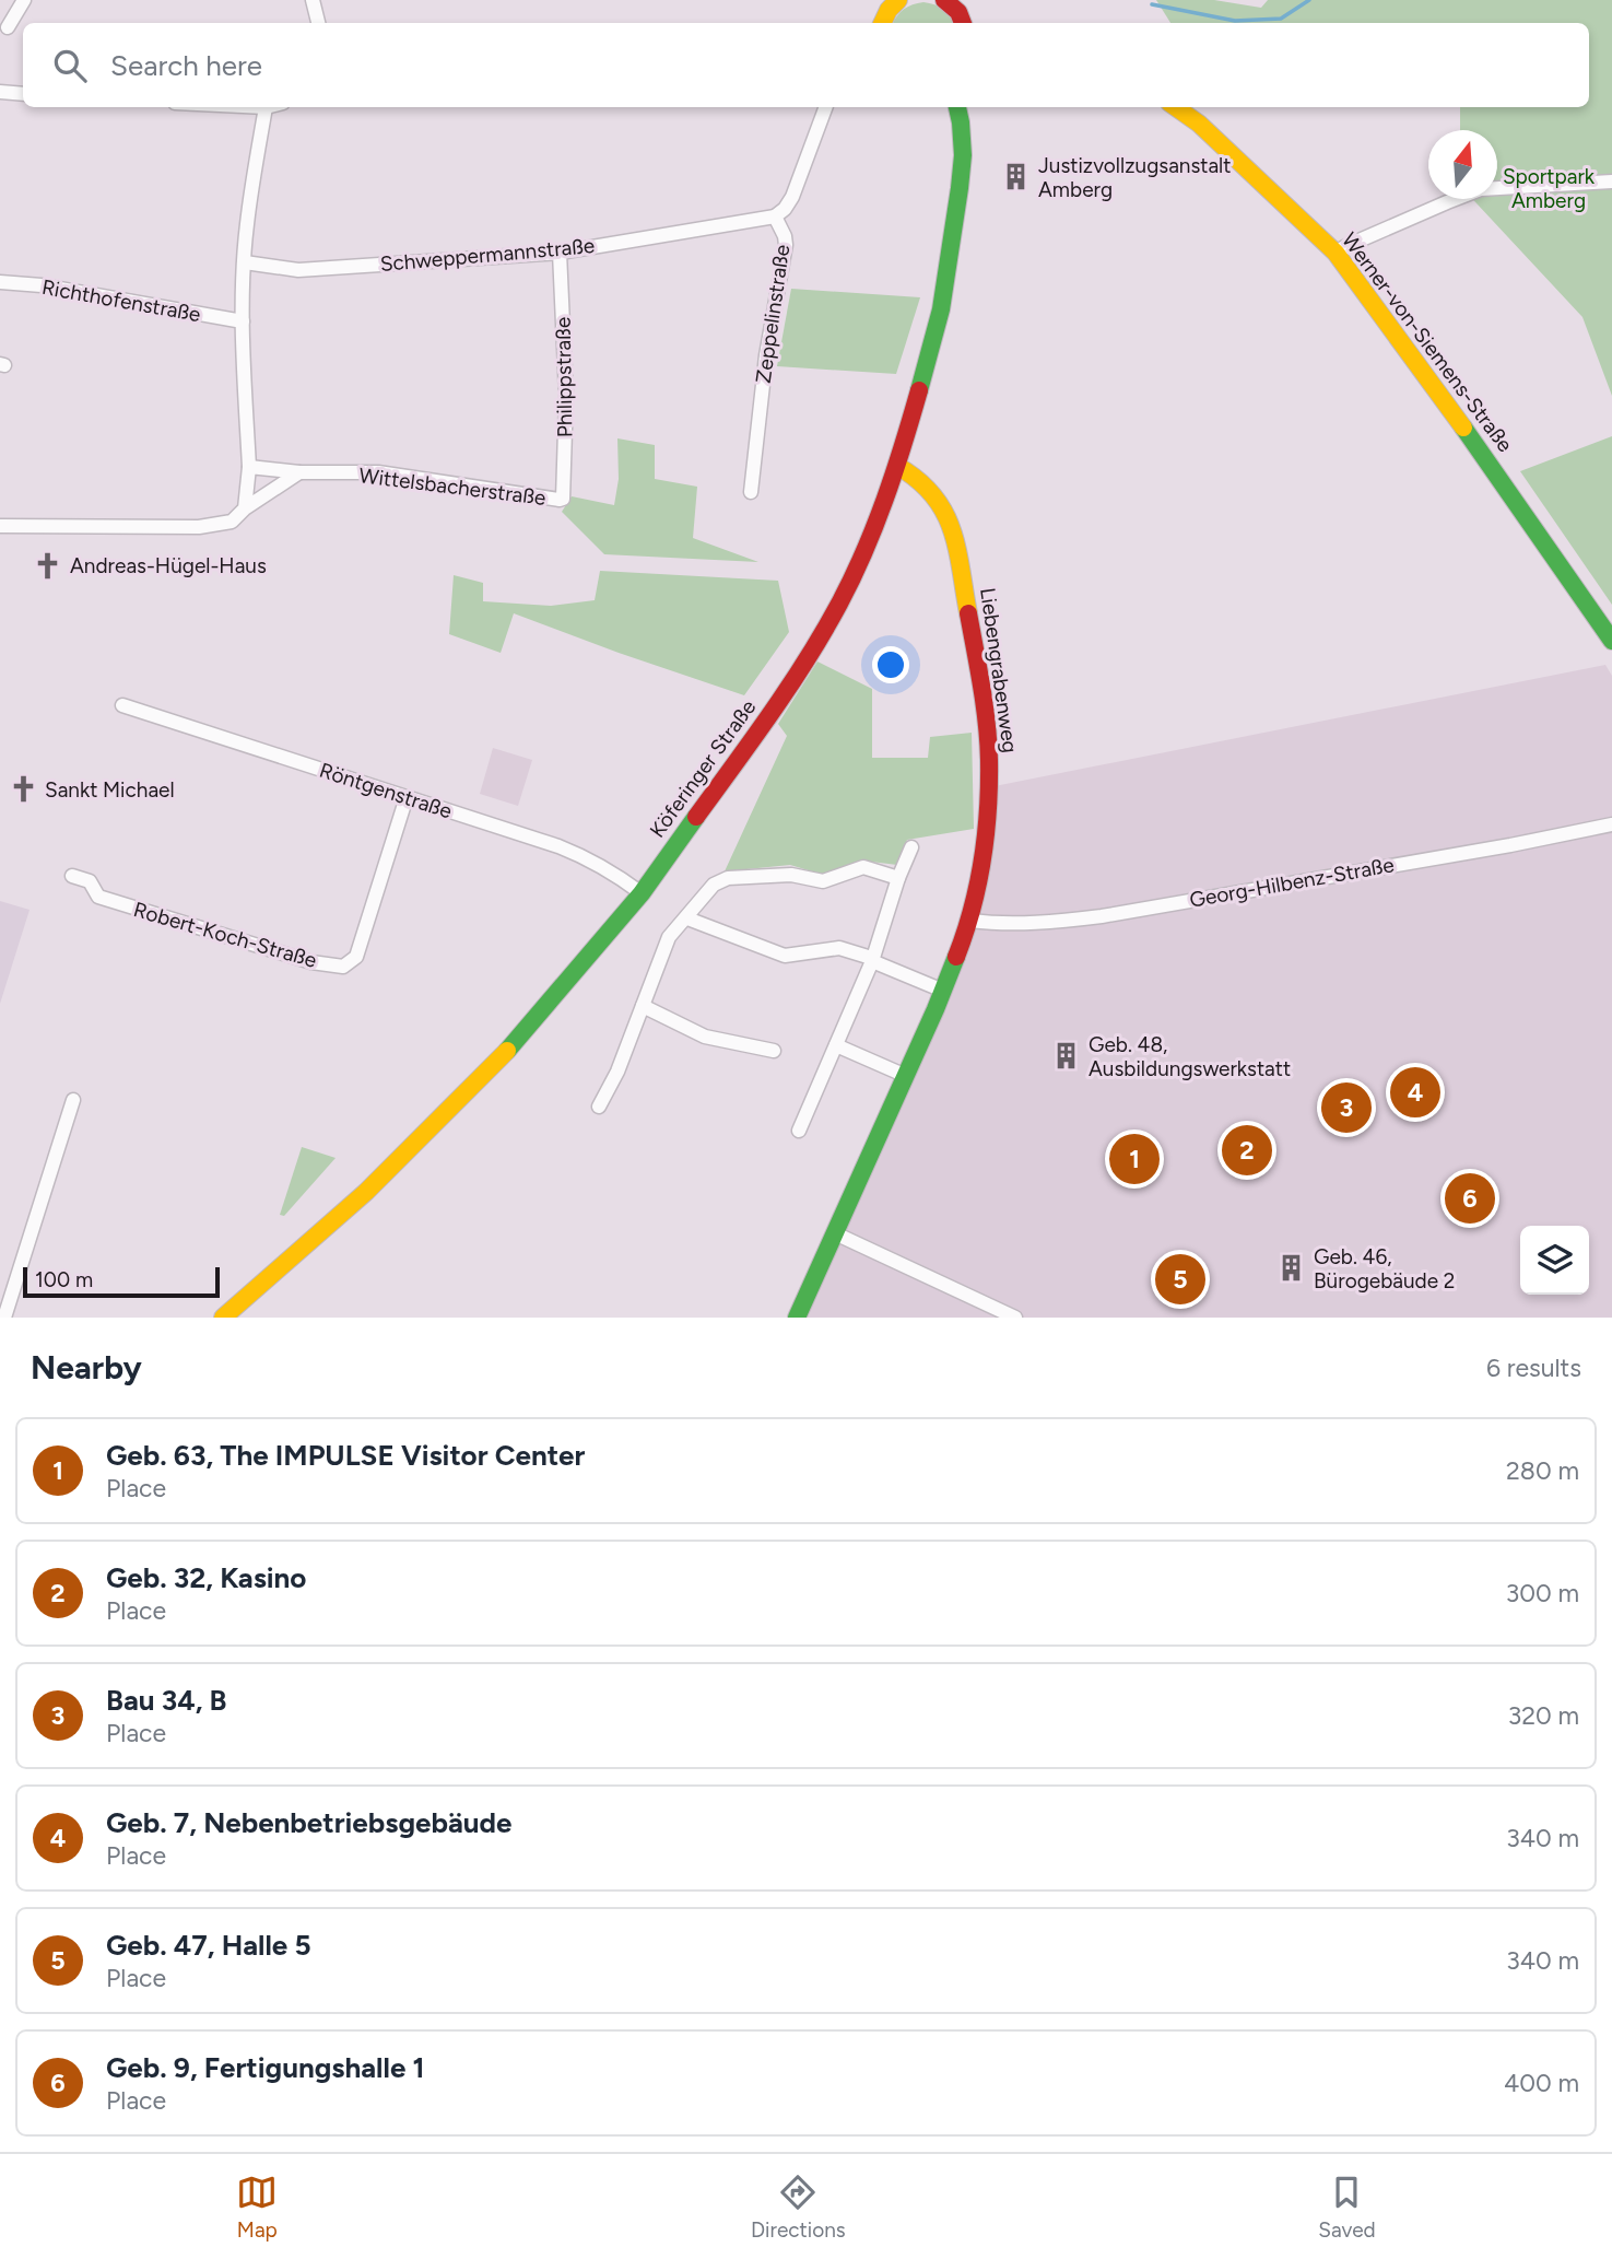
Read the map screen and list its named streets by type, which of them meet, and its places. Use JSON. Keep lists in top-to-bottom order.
{
  "streets": {
    "street": [
      "Schweppermannstraße",
      "Richthofenstraße",
      "Zeppelinstraße",
      "Werner-von-Siemens-Straße",
      "Philippstraße",
      "Wittelsbacherstraße",
      "Liebengrabenweg",
      "Köferinger Straße",
      "Röntgenstraße",
      "Georg-Hilbenz-Straße",
      "Robert-Koch-Straße"
    ]
  },
  "crossings": [
    ["Schweppermannstraße", "Zeppelinstraße"],
    ["Schweppermannstraße", "Philippstraße"],
    ["Philippstraße", "Wittelsbacherstraße"],
    ["Liebengrabenweg", "Köferinger Straße"],
    ["Liebengrabenweg", "Georg-Hilbenz-Straße"],
    ["Köferinger Straße", "Röntgenstraße"],
    ["Röntgenstraße", "Robert-Koch-Straße"]
  ],
  "parks": ["Sportpark Amberg"],
  "places": {
    "building": ["Justizvollzugsanstalt Amberg", "Geb. 48, Ausbildungswerkstatt", "Geb. 46, Bürogebäude 2"],
    "church": ["Andreas-Hügel-Haus", "Sankt Michael"]
  },
  "scale_bar": "100 m",
  "north": "top",
  "page": {
    "search": "Search here",
    "pins": [
      "4",
      "3",
      "2",
      "1",
      "6",
      "5"
    ],
    "scale": "100 m",
    "heading": ["Nearby", "6 results"],
    "list": [
      {
        "mark": "1",
        "name": "Geb. 63, The IMPULSE Visitor Center",
        "note": "Place",
        "value": "280 m"
      },
      {
        "mark": "2",
        "name": "Geb. 32, Kasino",
        "note": "Place",
        "value": "300 m"
      },
      {
        "mark": "3",
        "name": "Bau 34, B",
        "note": "Place",
        "value": "320 m"
      },
      {
        "mark": "4",
        "name": "Geb. 7, Nebenbetriebsgebäude",
        "note": "Place",
        "value": "340 m"
      },
      {
        "mark": "5",
        "name": "Geb. 47, Halle 5",
        "note": "Place",
        "value": "340 m"
      },
      {
        "mark": "6",
        "name": "Geb. 9, Fertigungshalle 1",
        "note": "Place",
        "value": "400 m"
      }
    ],
    "nav": ["Map", "Directions", "Saved"]
  }
}
